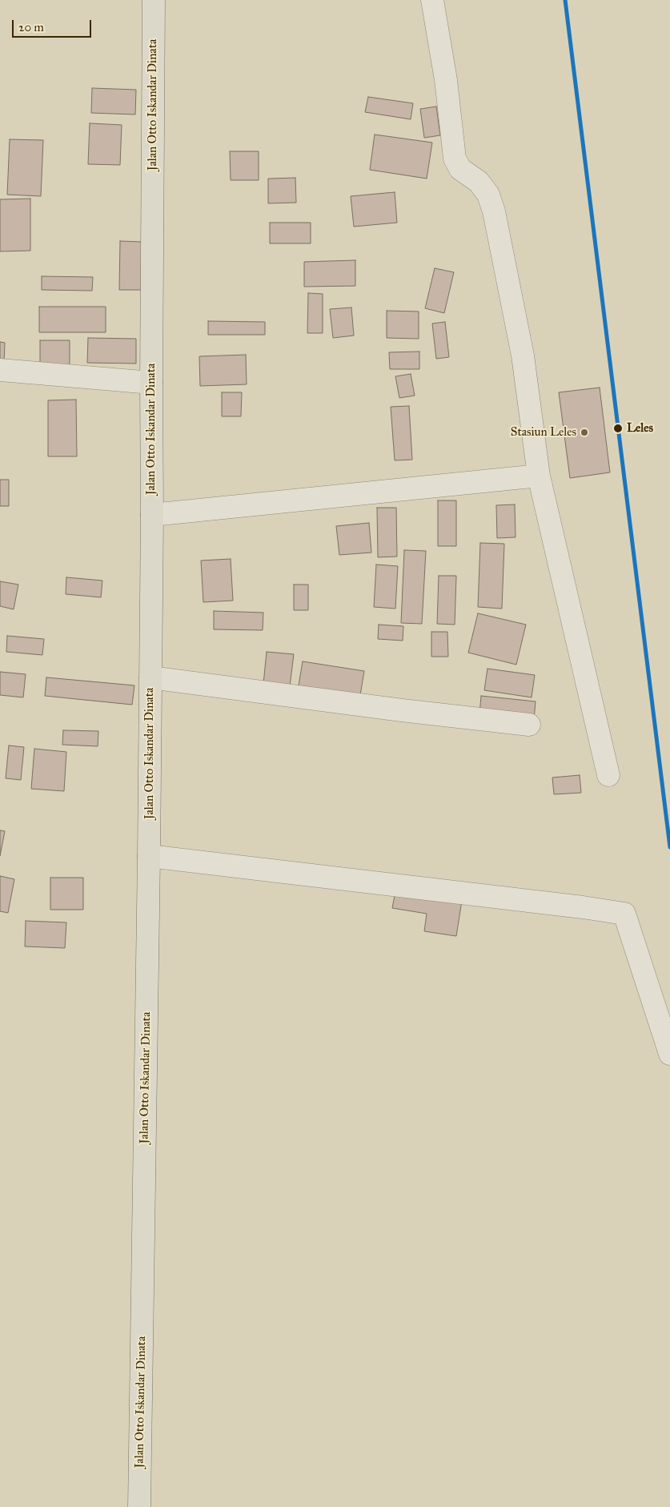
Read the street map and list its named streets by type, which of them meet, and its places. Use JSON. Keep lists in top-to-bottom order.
{
  "streets": {
    "main road": ["Jalan Otto Iskandar Dinata"]
  },
  "places": ["Leles", "Stasiun Leles"],
  "scale_bar": "20 m"
}
